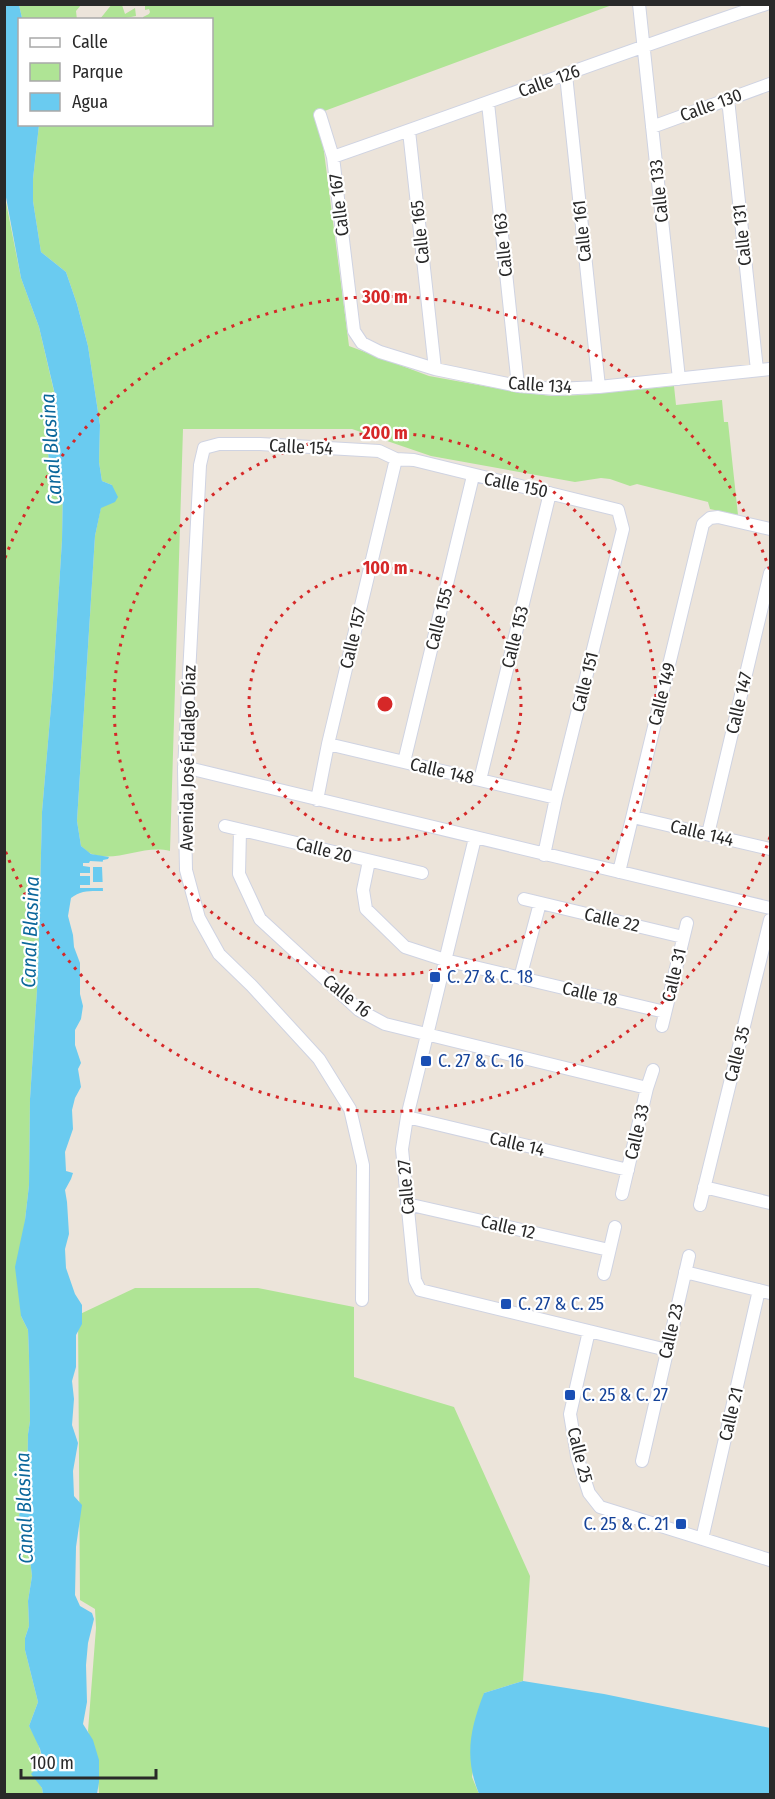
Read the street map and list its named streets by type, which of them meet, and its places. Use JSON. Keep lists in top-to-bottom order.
{
  "streets": {
    "street": [
      "Calle 126",
      "Calle 130",
      "Calle 133",
      "Calle 167",
      "Calle 161",
      "Calle 165",
      "Calle 131",
      "Calle 163",
      "Calle 134",
      "Calle 154",
      "Calle 150",
      "Calle 155",
      "Calle 153",
      "Calle 157",
      "Calle 151",
      "Calle 149",
      "Calle 147",
      "Avenida José Fidalgo Díaz",
      "Calle 148",
      "Calle 144",
      "Calle 20",
      "Calle 22",
      "Calle 31",
      "Calle 18",
      "Calle 16",
      "Calle 35",
      "Calle 33",
      "Calle 14",
      "Calle 27",
      "Calle 12",
      "Calle 23",
      "Calle 21",
      "Calle 25"
    ]
  },
  "crossings": [
    ["Calle 126", "Calle 133"],
    ["Calle 126", "Calle 167"],
    ["Calle 126", "Calle 161"],
    ["Calle 126", "Calle 165"],
    ["Calle 126", "Calle 163"],
    ["Calle 130", "Calle 133"],
    ["Calle 130", "Calle 131"],
    ["Calle 133", "Calle 134"],
    ["Calle 167", "Calle 134"],
    ["Calle 161", "Calle 134"],
    ["Calle 165", "Calle 134"],
    ["Calle 131", "Calle 134"],
    ["Calle 163", "Calle 134"],
    ["Calle 154", "Calle 150"],
    ["Calle 154", "Calle 157"],
    ["Calle 154", "Avenida José Fidalgo Díaz"],
    ["Calle 150", "Calle 155"],
    ["Calle 150", "Calle 153"],
    ["Calle 150", "Calle 157"],
    ["Calle 150", "Calle 151"],
    ["Calle 155", "Calle 148"],
    ["Calle 153", "Calle 148"],
    ["Calle 157", "Calle 148"],
    ["Calle 151", "Calle 148"],
    ["Calle 149", "Calle 144"],
    ["Calle 147", "Calle 144"],
    ["Calle 20", "Calle 18"],
    ["Calle 20", "Calle 16"],
    ["Calle 22", "Calle 31"],
    ["Calle 31", "Calle 18"],
    ["Calle 18", "Calle 27"],
    ["Calle 16", "Calle 33"],
    ["Calle 16", "Calle 27"],
    ["Calle 33", "Calle 14"],
    ["Calle 14", "Calle 27"],
    ["Calle 27", "Calle 12"],
    ["Calle 27", "Calle 23"],
    ["Calle 27", "Calle 25"],
    ["Calle 21", "Calle 25"]
  ],
  "water": ["Canal Blasina"],
  "places": {
    "transit": [
      "C. 27 & C. 18",
      "C. 27 & C. 16",
      "C. 27 & C. 25",
      "C. 25 & C. 27",
      "C. 25 & C. 21"
    ]
  },
  "legend": ["Calle", "Parque", "Agua"],
  "scale_bar": "100 m",
  "rings": ["300 m", "200 m", "100 m"]
}
